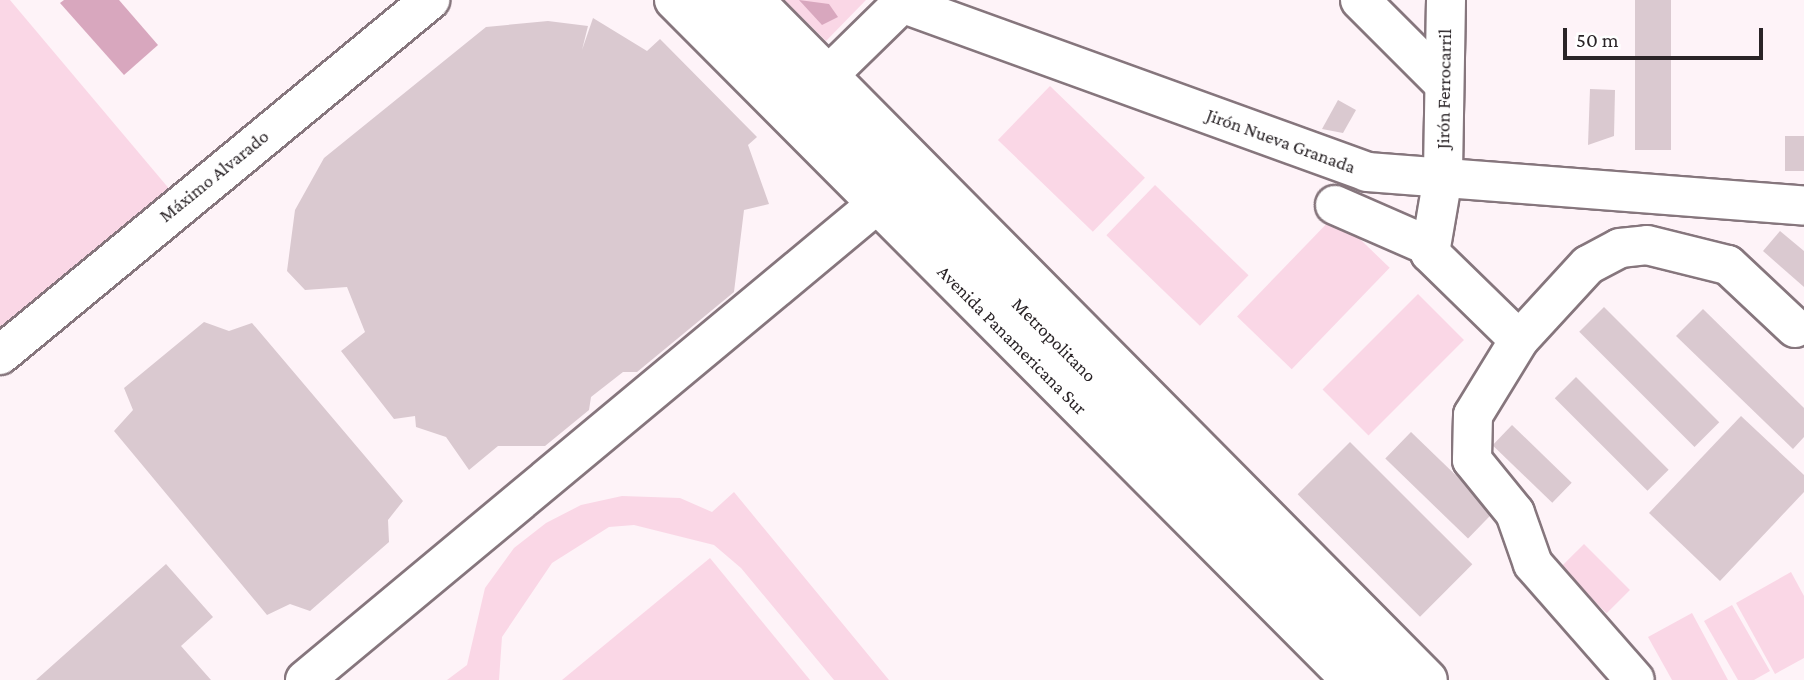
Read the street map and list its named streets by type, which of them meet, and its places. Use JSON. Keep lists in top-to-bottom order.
{
  "streets": {
    "street": [
      "Jirón Ferrocarril",
      "Jirón Nueva Granada",
      "Máximo Alvarado",
      "Avenida Panamericana Sur",
      "Metropolitano"
    ]
  },
  "crossings": [
    ["Jirón Ferrocarril", "Jirón Nueva Granada"],
    ["Avenida Panamericana Sur", "Metropolitano"]
  ],
  "scale_bar": "50 m"
}
